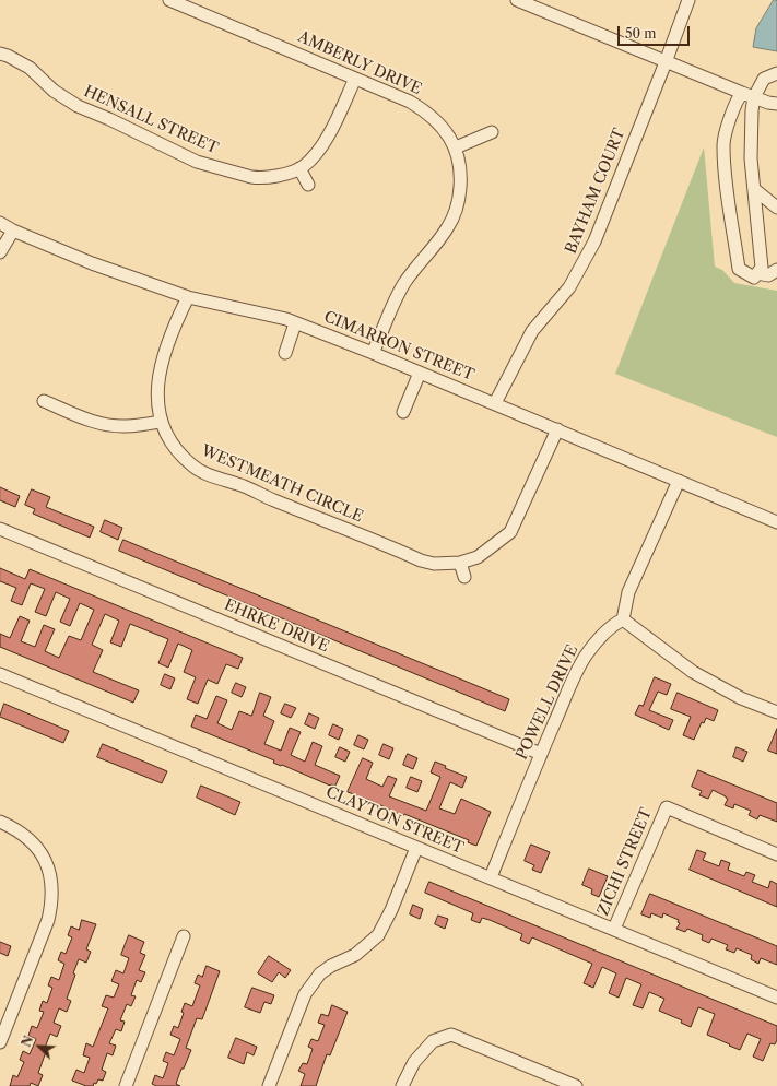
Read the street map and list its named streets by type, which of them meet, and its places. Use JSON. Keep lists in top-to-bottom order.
{
  "streets": {
    "street": [
      "AMBERLY DRIVE",
      "HENSALL STREET",
      "BAYHAM COURT",
      "CIMARRON STREET",
      "WESTMEATH CIRCLE",
      "EHRKE DRIVE",
      "POWELL DRIVE",
      "CLAYTON STREET",
      "ZICHI STREET"
    ]
  },
  "crossings": [
    ["AMBERLY DRIVE", "HENSALL STREET"],
    ["AMBERLY DRIVE", "CIMARRON STREET"],
    ["BAYHAM COURT", "CIMARRON STREET"],
    ["CIMARRON STREET", "WESTMEATH CIRCLE"],
    ["EHRKE DRIVE", "POWELL DRIVE"],
    ["POWELL DRIVE", "CLAYTON STREET"],
    ["CLAYTON STREET", "ZICHI STREET"]
  ],
  "scale_bar": "50 m",
  "north": "top left"
}
